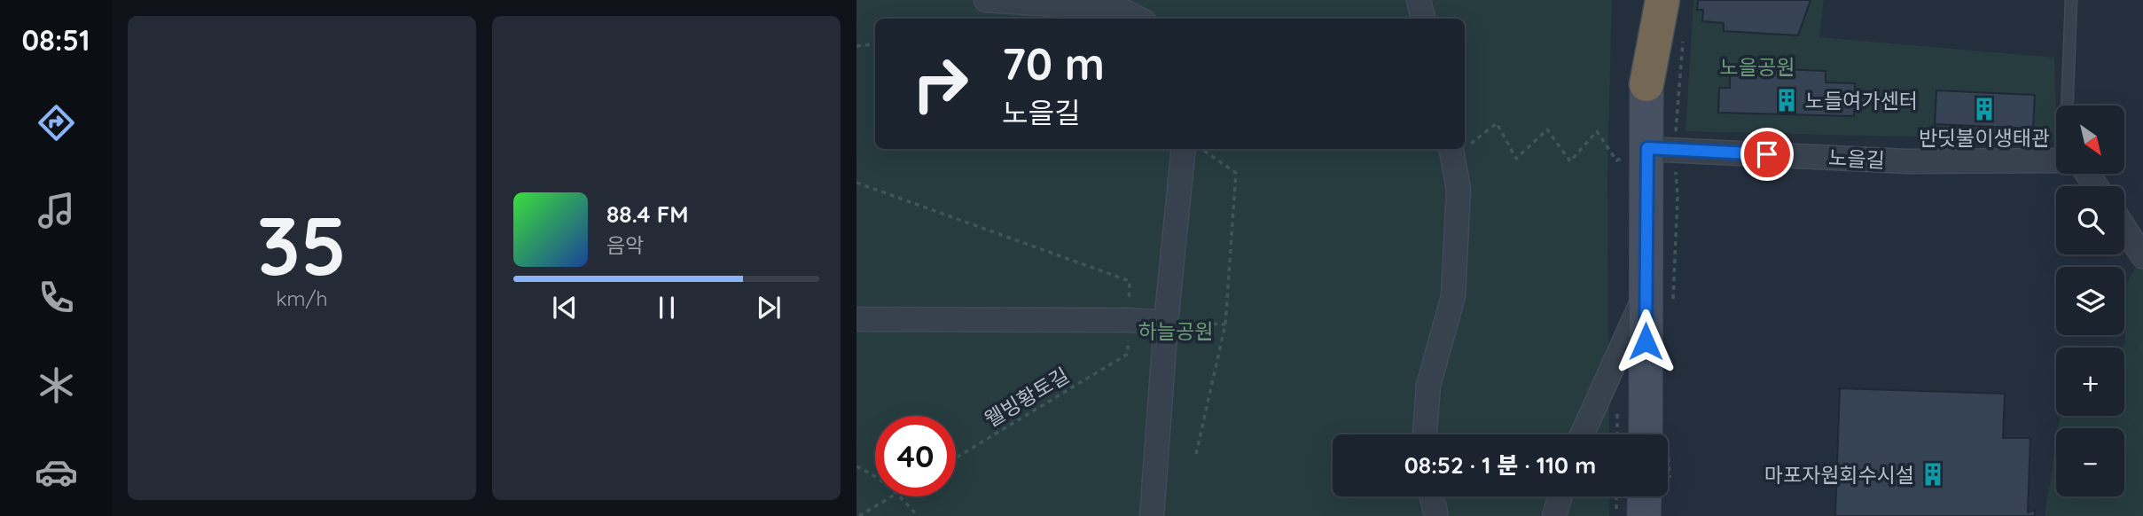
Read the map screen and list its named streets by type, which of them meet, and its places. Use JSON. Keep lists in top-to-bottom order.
{
  "streets": {
    "street": ["노을길"],
    "path": ["웰빙황토길"]
  },
  "parks": ["노을공원", "하늘공원"],
  "places": {
    "building": ["노들여가센터", "반딧불이생태관", "마포자원회수시설"]
  },
  "north": "bottom right",
  "page": {
    "tabs": "08:51",
    "tile": ["35", "km/h"],
    "turn": ["70 m", "노을길"],
    "map_buttons": ["+", "−"],
    "song": ["88.4 FM", "음악"],
    "limit": "40",
    "trip": "08:52 · 1 분 · 110 m"
  }
}
